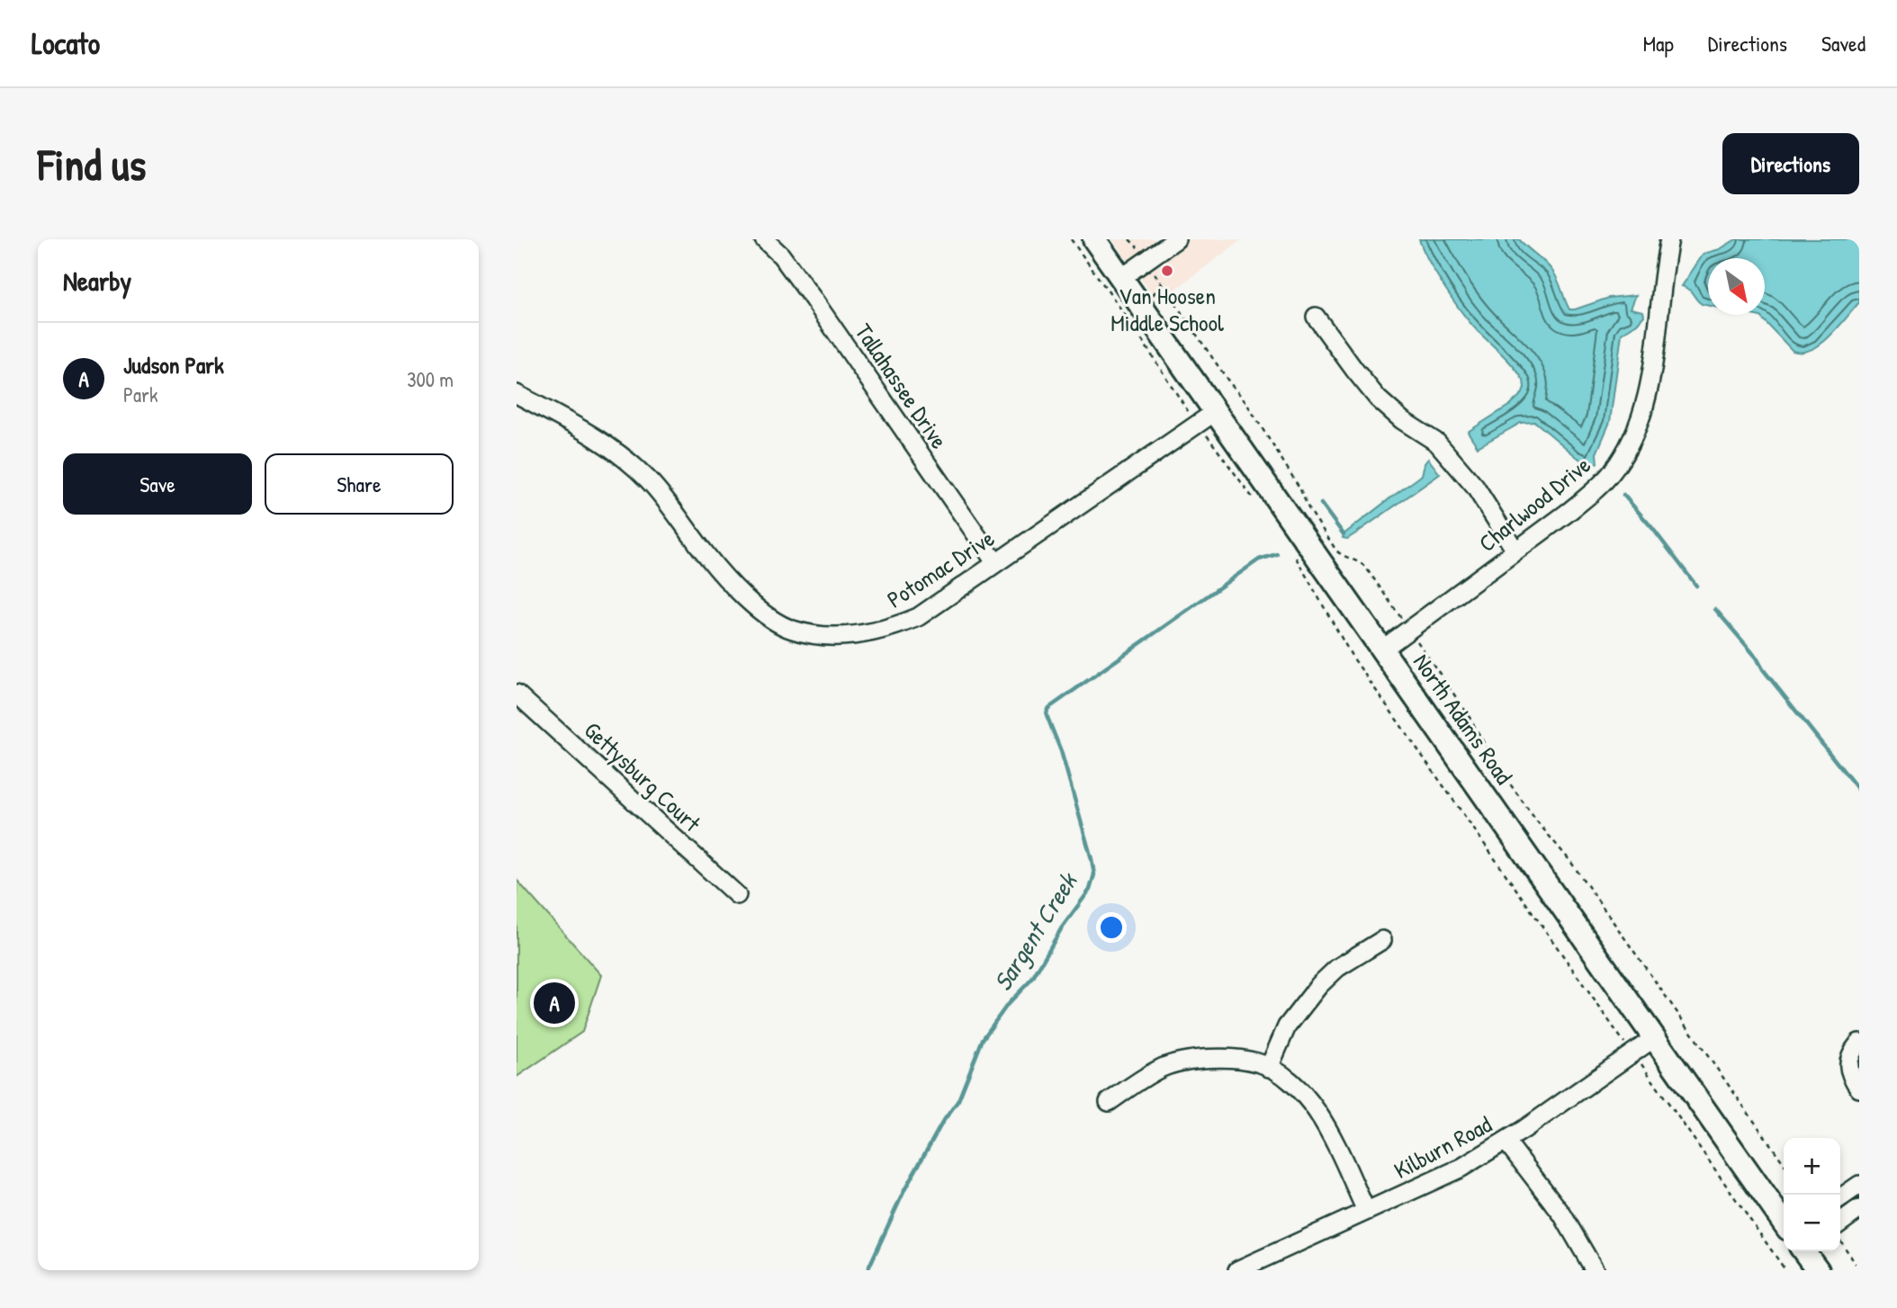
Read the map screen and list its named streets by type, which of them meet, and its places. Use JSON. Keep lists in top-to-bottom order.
{
  "streets": {
    "main road": ["North Adams Road"],
    "street": [
      "Tallahassee Drive",
      "Charlwood Drive",
      "Potomac Drive",
      "Gettysburg Court",
      "Kilburn Road"
    ]
  },
  "crossings": [
    ["Tallahassee Drive", "Potomac Drive"],
    ["Charlwood Drive", "North Adams Road"],
    ["Potomac Drive", "North Adams Road"],
    ["North Adams Road", "Kilburn Road"]
  ],
  "water": ["Sargent Creek"],
  "places": ["Van Hoosen Middle School"],
  "north": "bottom right",
  "page": {
    "header": "Locato",
    "nav": ["Map", "Directions", "Saved"],
    "buttons": [
      "Directions",
      ["Save", "Share"]
    ],
    "title": "Find us",
    "heading": "Nearby",
    "list": [
      {
        "mark": "A",
        "name": "Judson Park",
        "note": "Park",
        "value": "300 m"
      }
    ],
    "pins": "A",
    "map_buttons": ["+", "−"]
  }
}
